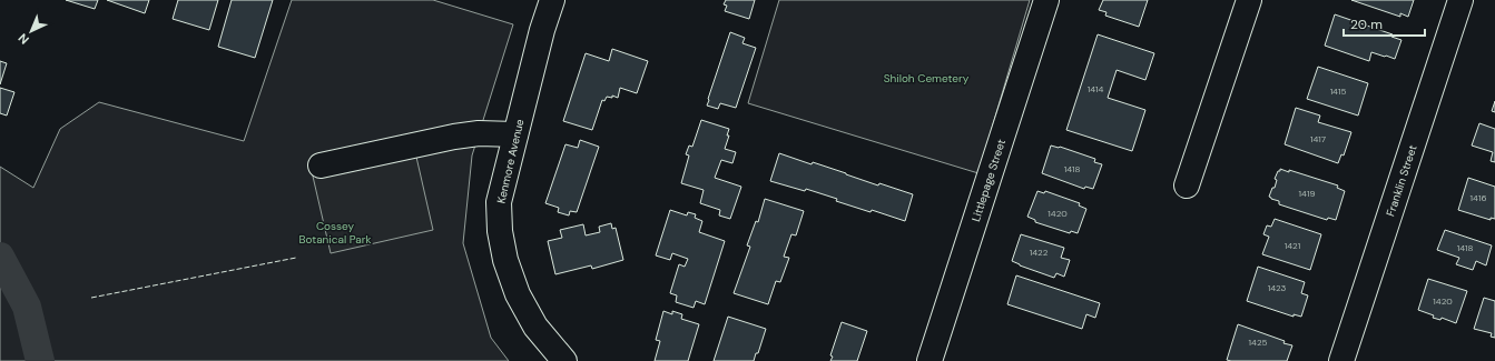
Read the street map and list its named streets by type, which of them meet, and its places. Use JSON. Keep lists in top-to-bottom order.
{
  "streets": {
    "street": ["Kenmore Avenue", "Littlepage Street", "Franklin Street"]
  },
  "parks": ["Shiloh Cemetery", "Cossey Botanical Park"],
  "house_numbers": [
    "1414",
    "1415",
    "1417",
    "1418",
    "1419",
    "1416",
    "1420",
    "1421",
    "1418",
    "1422",
    "1423",
    "1420",
    "1425"
  ],
  "scale_bar": "20 m",
  "north": "bottom left"
}
